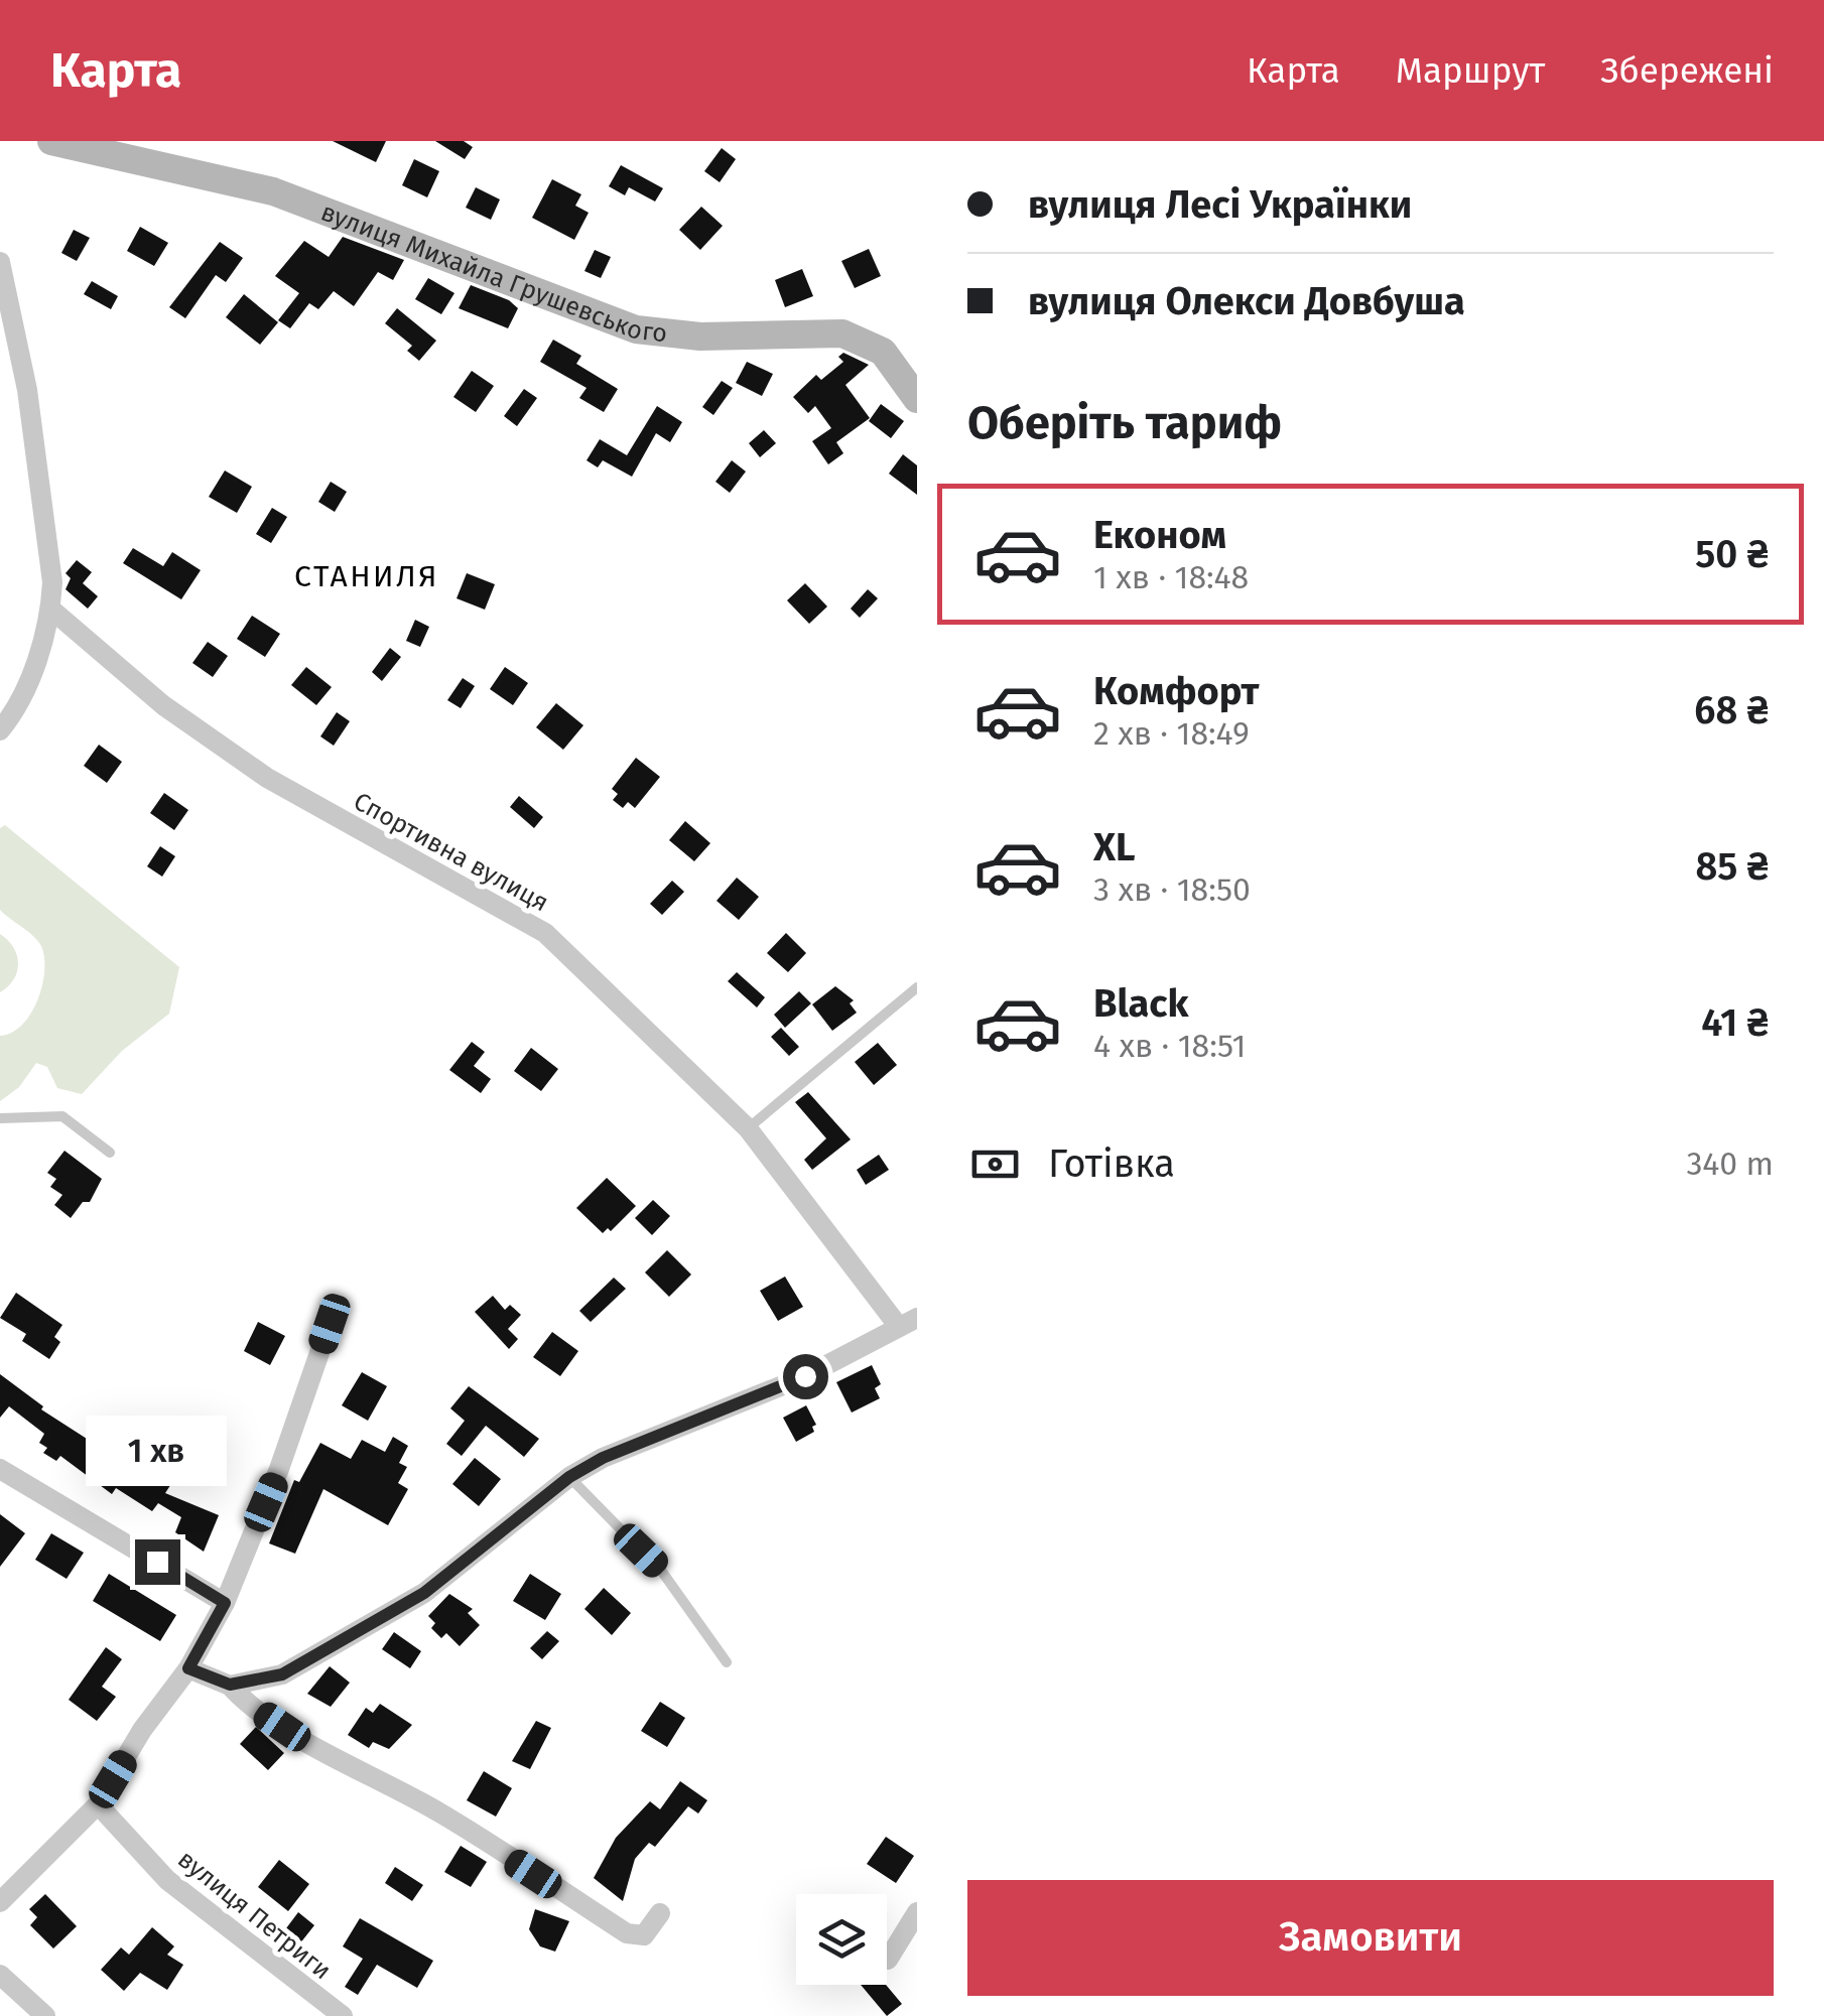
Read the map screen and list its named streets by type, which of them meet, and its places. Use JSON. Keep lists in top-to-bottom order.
{
  "streets": {
    "street": ["вулиця Михайла Грушевського", "Спортивна вулиця", "вулиця Петриги"]
  },
  "districts": ["СТАНИЛЯ"],
  "page": {
    "header": "Карта",
    "nav": ["Карта", "Маршрут", "Збережені"],
    "banner": ["вулиця Лесі Українки", "вулиця Олекси Довбуша"],
    "heading": "Оберіть тариф",
    "list": [
      {
        "name": "Економ",
        "note": "1 хв · 18:48",
        "value": "50 ₴"
      },
      {
        "name": "Комфорт",
        "note": "2 хв · 18:49",
        "value": "68 ₴"
      },
      {
        "name": "XL",
        "note": "3 хв · 18:50",
        "value": "85 ₴"
      },
      {
        "name": "Black",
        "note": "4 хв · 18:51",
        "value": "41 ₴"
      }
    ],
    "pay": ["Готівка", "340 m"],
    "bubble": "1 хв",
    "buttons": "Замовити"
  }
}
